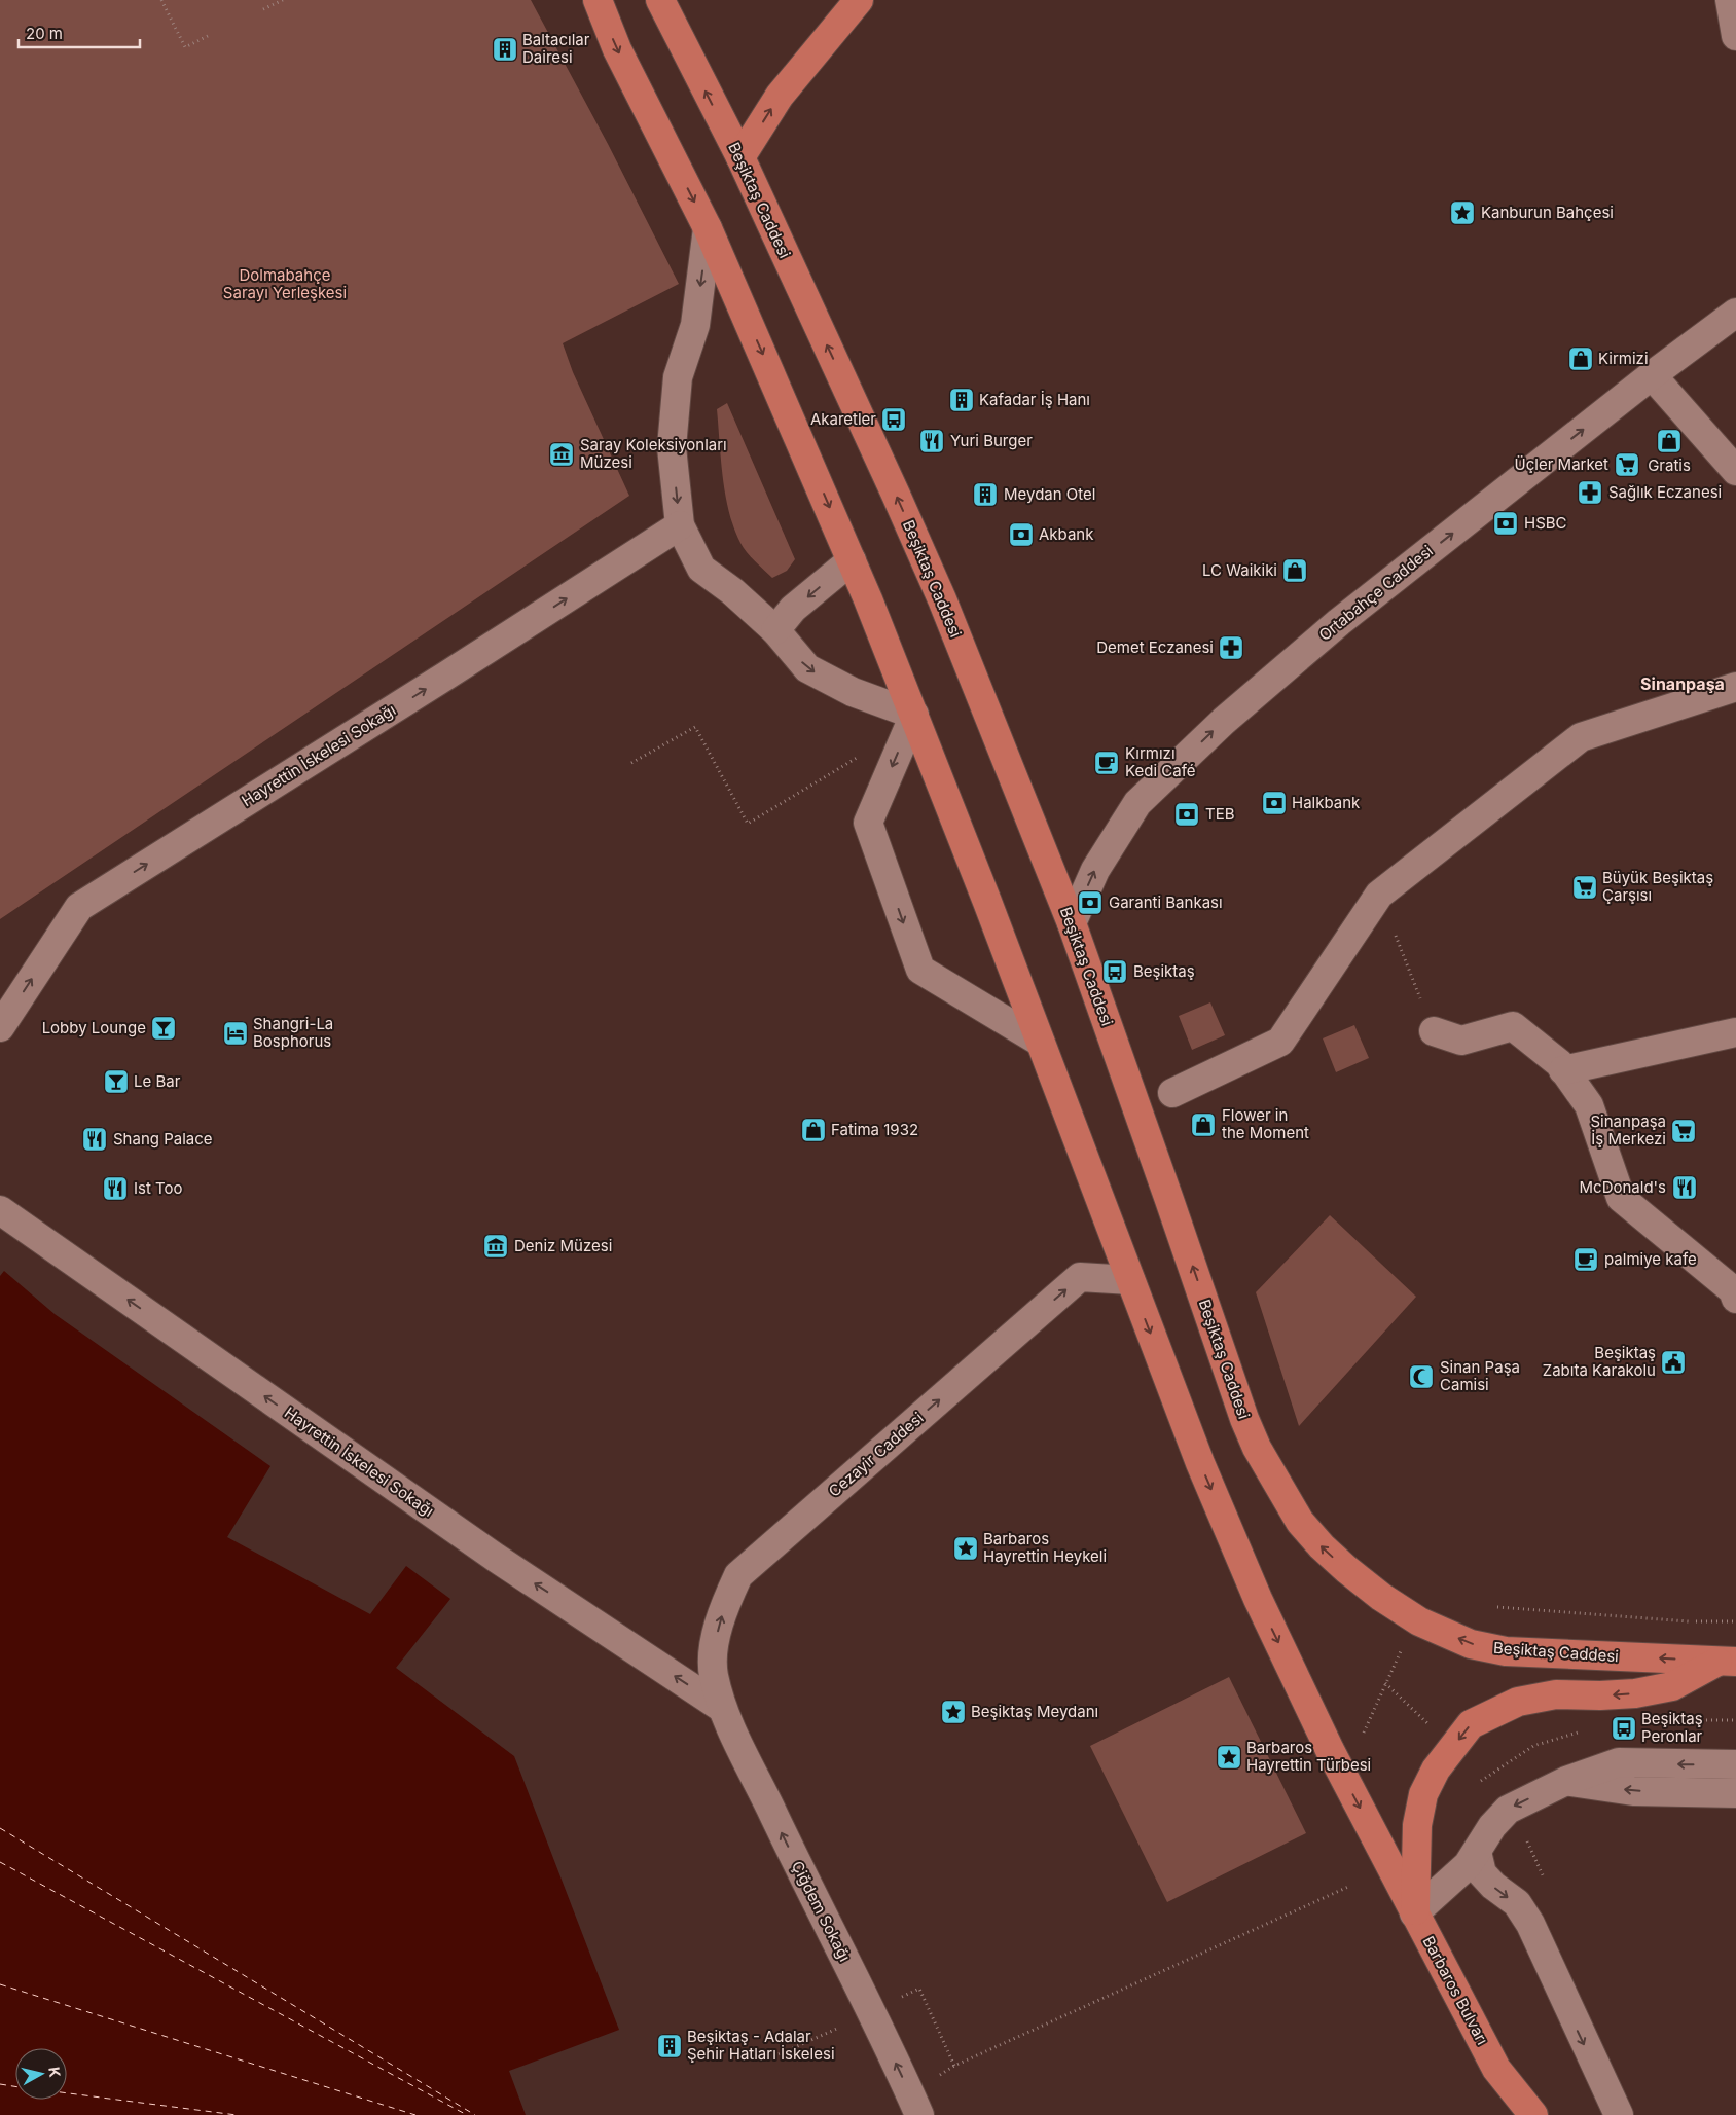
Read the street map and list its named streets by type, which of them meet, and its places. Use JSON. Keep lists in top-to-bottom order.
{
  "streets": {
    "main road": ["Beşiktaş Caddesi", "Barbaros Bulvarı"],
    "street": [
      "Ortabahçe Caddesi",
      "Hayrettin İskelesi Sokağı",
      "Cezayir Caddesi",
      "Çiğdem Sokağı"
    ]
  },
  "crossings": [
    ["Beşiktaş Caddesi", "Ortabahçe Caddesi"],
    ["Hayrettin İskelesi Sokağı", "Cezayir Caddesi"],
    ["Hayrettin İskelesi Sokağı", "Çiğdem Sokağı"],
    ["Cezayir Caddesi", "Çiğdem Sokağı"]
  ],
  "one_way": ["Cezayir Caddesi", "Çiğdem Sokağı"],
  "districts": ["Sinanpaşa"],
  "parks": ["Dolmabahçe Sarayı Yerleşkesi"],
  "places": {
    "building": [
      "Baltacılar Dairesi",
      "Kafadar İş Hanı",
      "Meydan Otel",
      "Beşiktaş - Adalar Şehir Hatları İskelesi"
    ],
    "place": [
      "Kanburun Bahçesi",
      "Barbaros Hayrettin Heykeli",
      "Beşiktaş Meydanı",
      "Barbaros Hayrettin Türbesi"
    ],
    "shop": [
      "Kirmizi",
      "Gratis",
      "LC Waikiki",
      "Flower in the Moment",
      "Fatima 1932"
    ],
    "bus stop": ["Akaretler", "Beşiktaş", "Beşiktaş Peronlar"],
    "restaurant": [
      "Yuri Burger",
      "Shang Palace",
      "McDonald's",
      "Ist Too"
    ],
    "museum": ["Saray Koleksiyonları Müzesi", "Deniz Müzesi"],
    "supermarket": ["Üçler Market", "Büyük Beşiktaş Çarşısı", "Sinanpaşa İş Merkezi"],
    "pharmacy": ["Sağlık Eczanesi", "Demet Eczanesi"],
    "bank": [
      "HSBC",
      "Akbank",
      "Halkbank",
      "TEB",
      "Garanti Bankası"
    ],
    "cafe": ["Kırmızı Kedi Café", "palmiye kafe"],
    "bar": ["Lobby Lounge", "Le Bar"],
    "hotel": ["Shangri-La Bosphorus"],
    "public building": ["Beşiktaş Zabıta Karakolu"],
    "mosque": ["Sinan Paşa Camisi"]
  },
  "scale_bar": "20 m",
  "north": "right"
}
